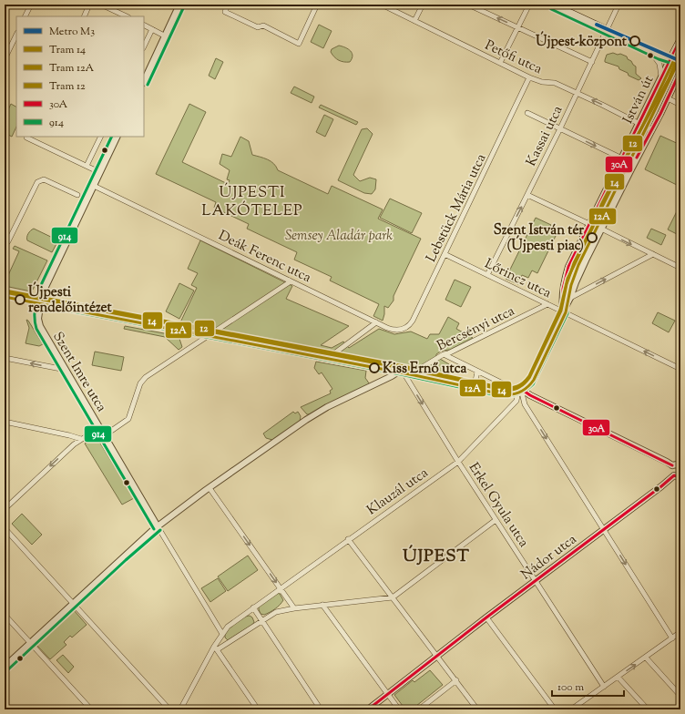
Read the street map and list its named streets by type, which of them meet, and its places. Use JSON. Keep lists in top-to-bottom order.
{
  "streets": {
    "main road": ["István út"],
    "street": [
      "Petőfi utca",
      "Kassai utca",
      "Lebstück Mária utca",
      "Deák Ferenc utca",
      "Lőrincz utca",
      "Bercsényi utca",
      "Szent Imre utca",
      "Klauzál utca",
      "Erkel Gyula utca",
      "Nádor utca"
    ]
  },
  "crossings": [
    ["Petőfi utca", "István út"],
    ["Petőfi utca", "Kassai utca"],
    ["Petőfi utca", "Lebstück Mária utca"],
    ["István út", "Lőrincz utca"],
    ["Kassai utca", "Lőrincz utca"],
    ["Lebstück Mária utca", "Deák Ferenc utca"],
    ["Lebstück Mária utca", "Lőrincz utca"],
    ["Deák Ferenc utca", "Szent Imre utca"],
    ["Lőrincz utca", "Bercsényi utca"],
    ["Klauzál utca", "Erkel Gyula utca"],
    ["Erkel Gyula utca", "Nádor utca"]
  ],
  "one_way": ["Lőrincz utca"],
  "districts": ["ÚJPESTI LAKÓTELEP", "ÚJPEST"],
  "parks": ["Semsey Aladár park"],
  "places": [
    "Újpest-központ",
    "Szent István tér (Újpesti piac)",
    "Újpesti rendelőintézet",
    "Kiss Ernő utca"
  ],
  "lines": [
    "transit line 914",
    "metro line M3",
    "transit line 30A",
    "tram line 14",
    "tram line 12A",
    "tram line 12"
  ],
  "legend": [
    "Metro M3",
    "Tram 14",
    "Tram 12A",
    "Tram 12",
    "30A",
    "914"
  ],
  "scale_bar": "100 m"
}
